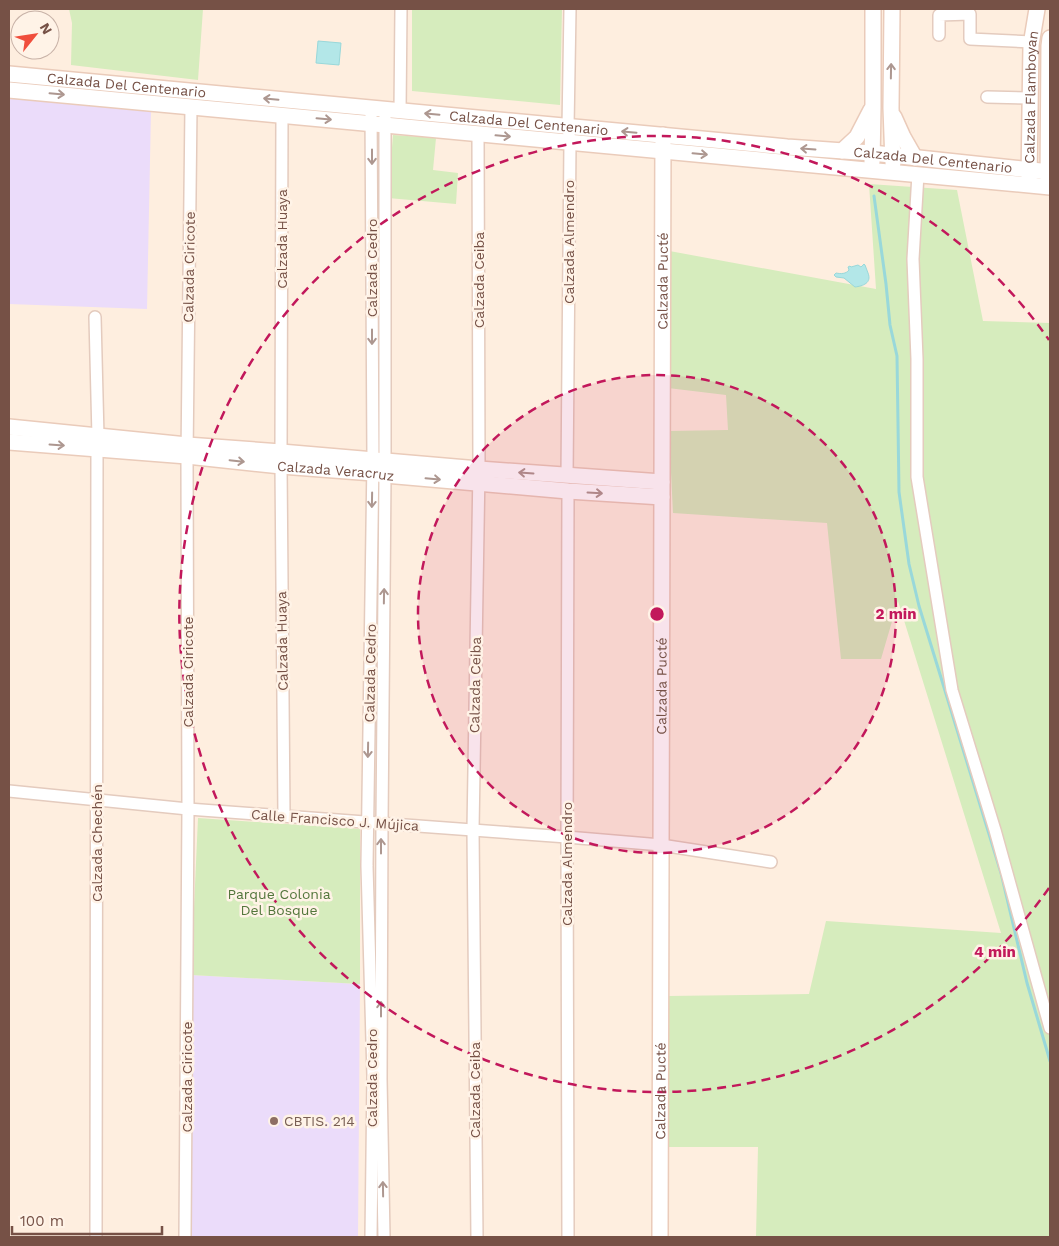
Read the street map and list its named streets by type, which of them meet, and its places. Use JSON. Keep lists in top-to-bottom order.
{
  "streets": {
    "main road": [
      "Calzada Del Centenario",
      "Calzada Flamboyan",
      "Calzada Pucté",
      "Calzada Veracruz"
    ],
    "street": [
      "Calzada Huaya",
      "Calzada Almendro",
      "Calzada Ciricote",
      "Calzada Cedro",
      "Calzada Ceiba",
      "Calle Francisco J. Mújica",
      "Calzada Chechén"
    ]
  },
  "crossings": [
    ["Calzada Del Centenario", "Calzada Flamboyan"],
    ["Calzada Del Centenario", "Calzada Huaya"],
    ["Calzada Del Centenario", "Calzada Almendro"],
    ["Calzada Del Centenario", "Calzada Ciricote"],
    ["Calzada Del Centenario", "Calzada Cedro"],
    ["Calzada Del Centenario", "Calzada Ceiba"],
    ["Calzada Del Centenario", "Calzada Pucté"],
    ["Calzada Huaya", "Calzada Veracruz"],
    ["Calzada Huaya", "Calle Francisco J. Mújica"],
    ["Calzada Almendro", "Calzada Veracruz"],
    ["Calzada Almendro", "Calle Francisco J. Mújica"],
    ["Calzada Ciricote", "Calzada Veracruz"],
    ["Calzada Ciricote", "Calle Francisco J. Mújica"],
    ["Calzada Cedro", "Calzada Veracruz"],
    ["Calzada Cedro", "Calle Francisco J. Mújica"],
    ["Calzada Ceiba", "Calzada Veracruz"],
    ["Calzada Ceiba", "Calle Francisco J. Mújica"],
    ["Calzada Pucté", "Calzada Veracruz"],
    ["Calzada Pucté", "Calle Francisco J. Mújica"],
    ["Calzada Veracruz", "Calzada Chechén"],
    ["Calle Francisco J. Mújica", "Calzada Chechén"]
  ],
  "parks": ["Parque Colonia Del Bosque"],
  "places": ["CBTIS. 214"],
  "scale_bar": "100 m",
  "north": "top right",
  "rings": ["2 min", "4 min"]
}
